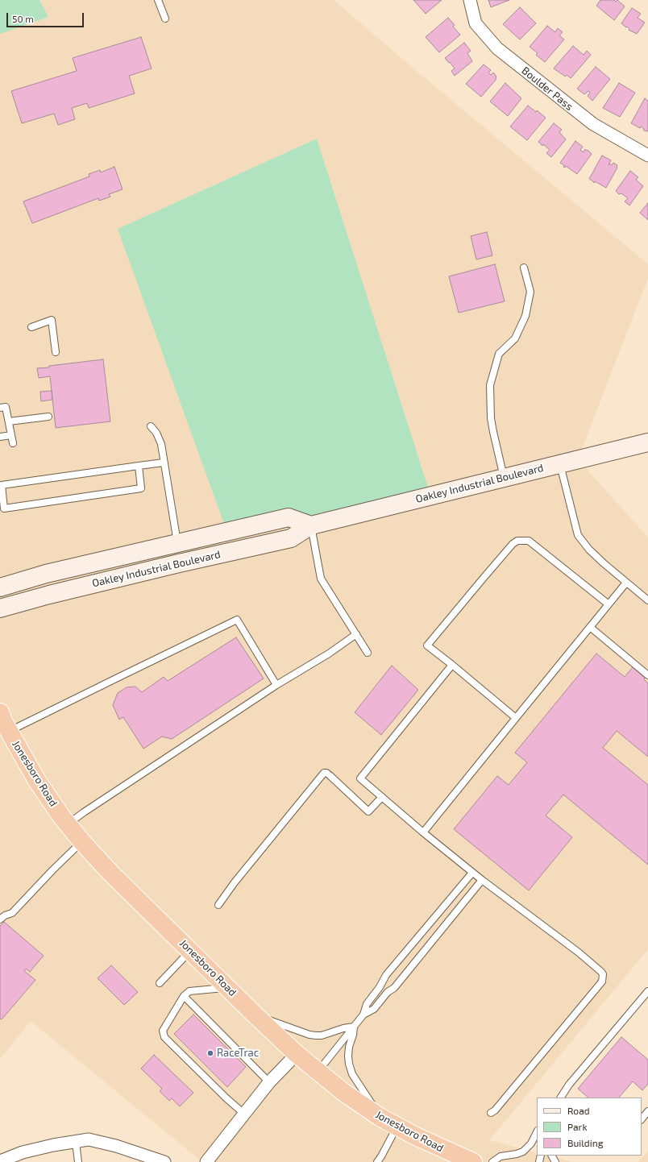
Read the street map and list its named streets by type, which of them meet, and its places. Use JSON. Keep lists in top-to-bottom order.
{
  "streets": {
    "highway": ["Jonesboro Road"],
    "street": ["Boulder Pass", "Oakley Industrial Boulevard"]
  },
  "places": ["RaceTrac"],
  "legend": ["Road", "Park", "Building"],
  "scale_bar": "50 m"
}
